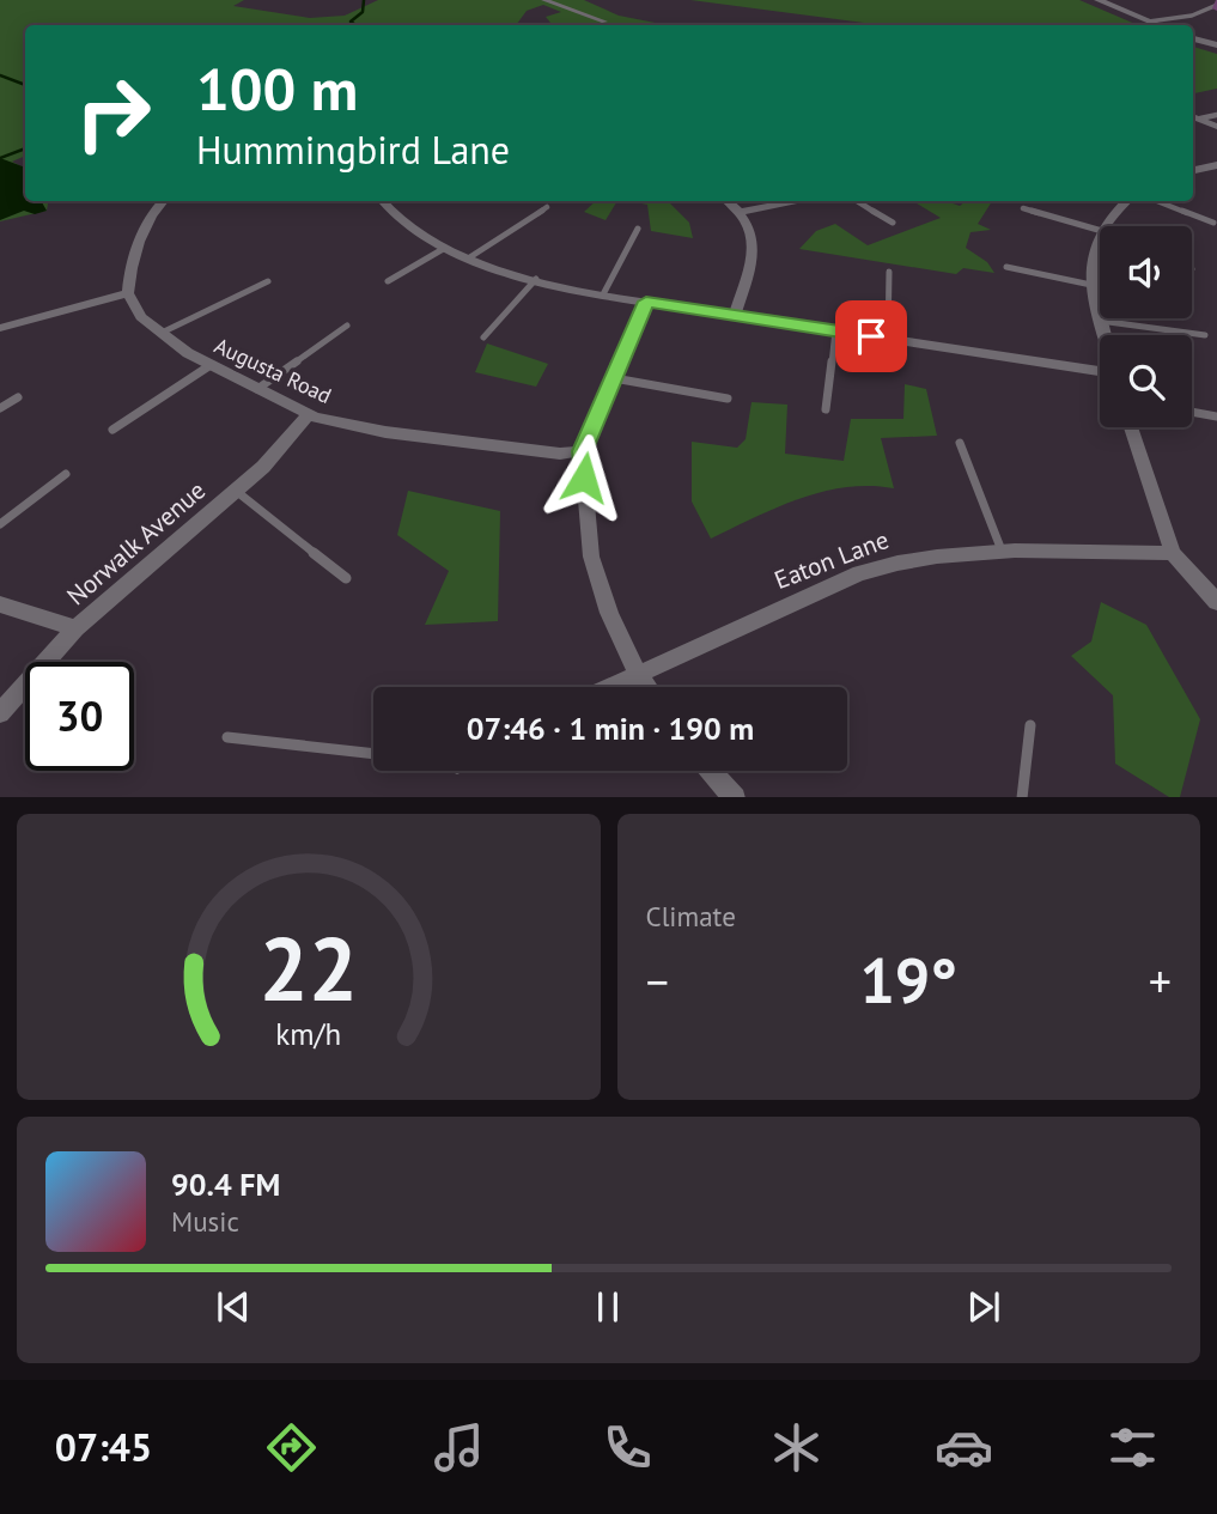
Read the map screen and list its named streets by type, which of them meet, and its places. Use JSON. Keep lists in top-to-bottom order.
{
  "streets": {
    "street": ["Augusta Road", "Norwalk Avenue", "Eaton Lane"]
  },
  "crossings": [
    ["Augusta Road", "Norwalk Avenue"]
  ],
  "page": {
    "turn": ["100 m", "Hummingbird Lane"],
    "limit": "30",
    "trip": "07:46 · 1 min · 190 m",
    "tile": "Climate",
    "heat": ["−", "19°", "+"],
    "song": ["90.4 FM", "Music"],
    "tabs": "07:45",
    "gauge": ["22", "km/h"]
  }
}
